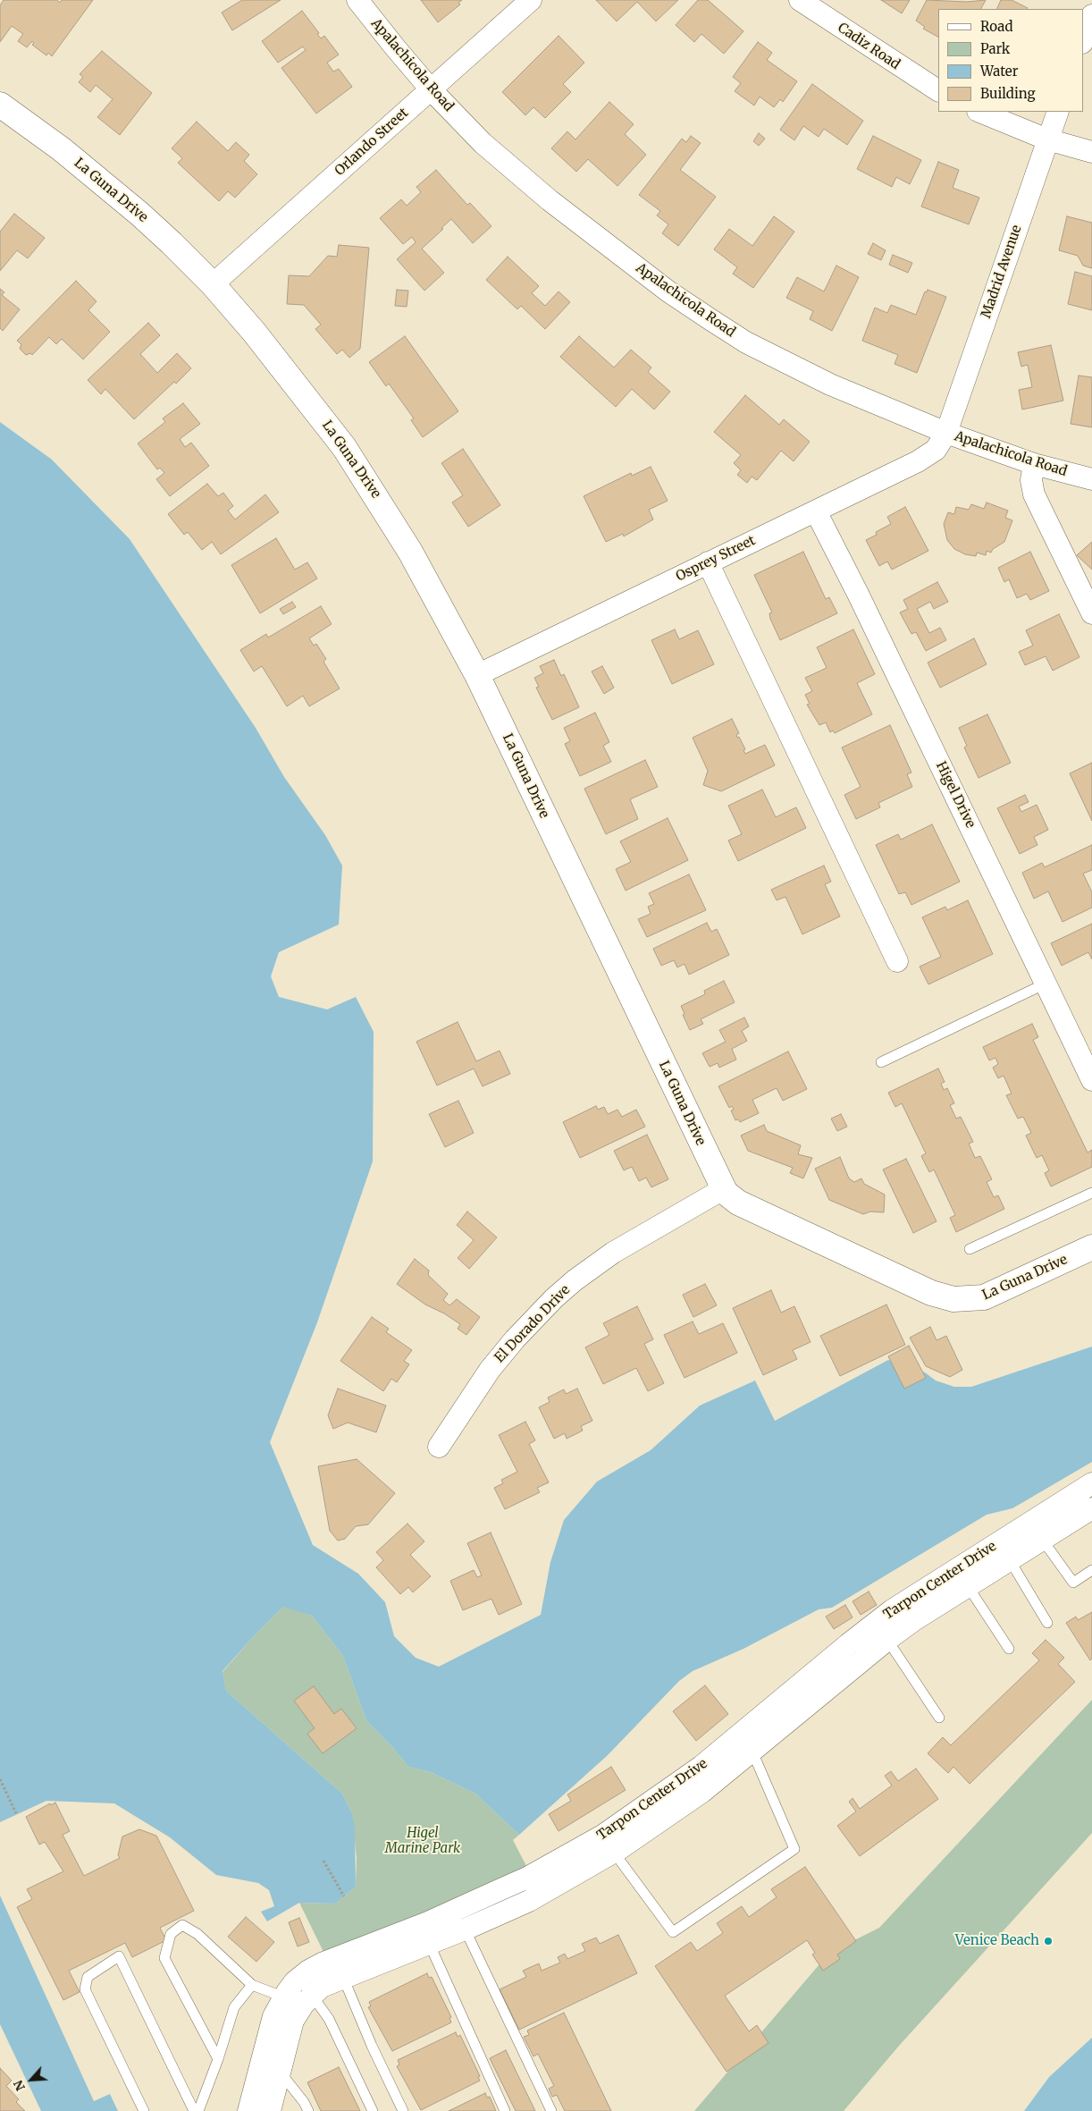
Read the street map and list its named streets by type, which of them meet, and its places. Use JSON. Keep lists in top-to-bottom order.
{
  "streets": {
    "street": [
      "Cadiz Road",
      "Apalachicola Road",
      "Orlando Street",
      "La Guna Drive",
      "Madrid Avenue",
      "Osprey Street",
      "Higel Drive",
      "El Dorado Drive",
      "Tarpon Center Drive"
    ]
  },
  "crossings": [
    ["Apalachicola Road", "Orlando Street"],
    ["Apalachicola Road", "Madrid Avenue"],
    ["Apalachicola Road", "Osprey Street"],
    ["Orlando Street", "La Guna Drive"],
    ["La Guna Drive", "Osprey Street"],
    ["La Guna Drive", "El Dorado Drive"],
    ["Madrid Avenue", "Osprey Street"],
    ["Osprey Street", "Higel Drive"]
  ],
  "parks": ["Higel Marine Park"],
  "places": ["Venice Beach"],
  "legend": [
    "Road",
    "Park",
    "Water",
    "Building"
  ],
  "north": "bottom left"
}
